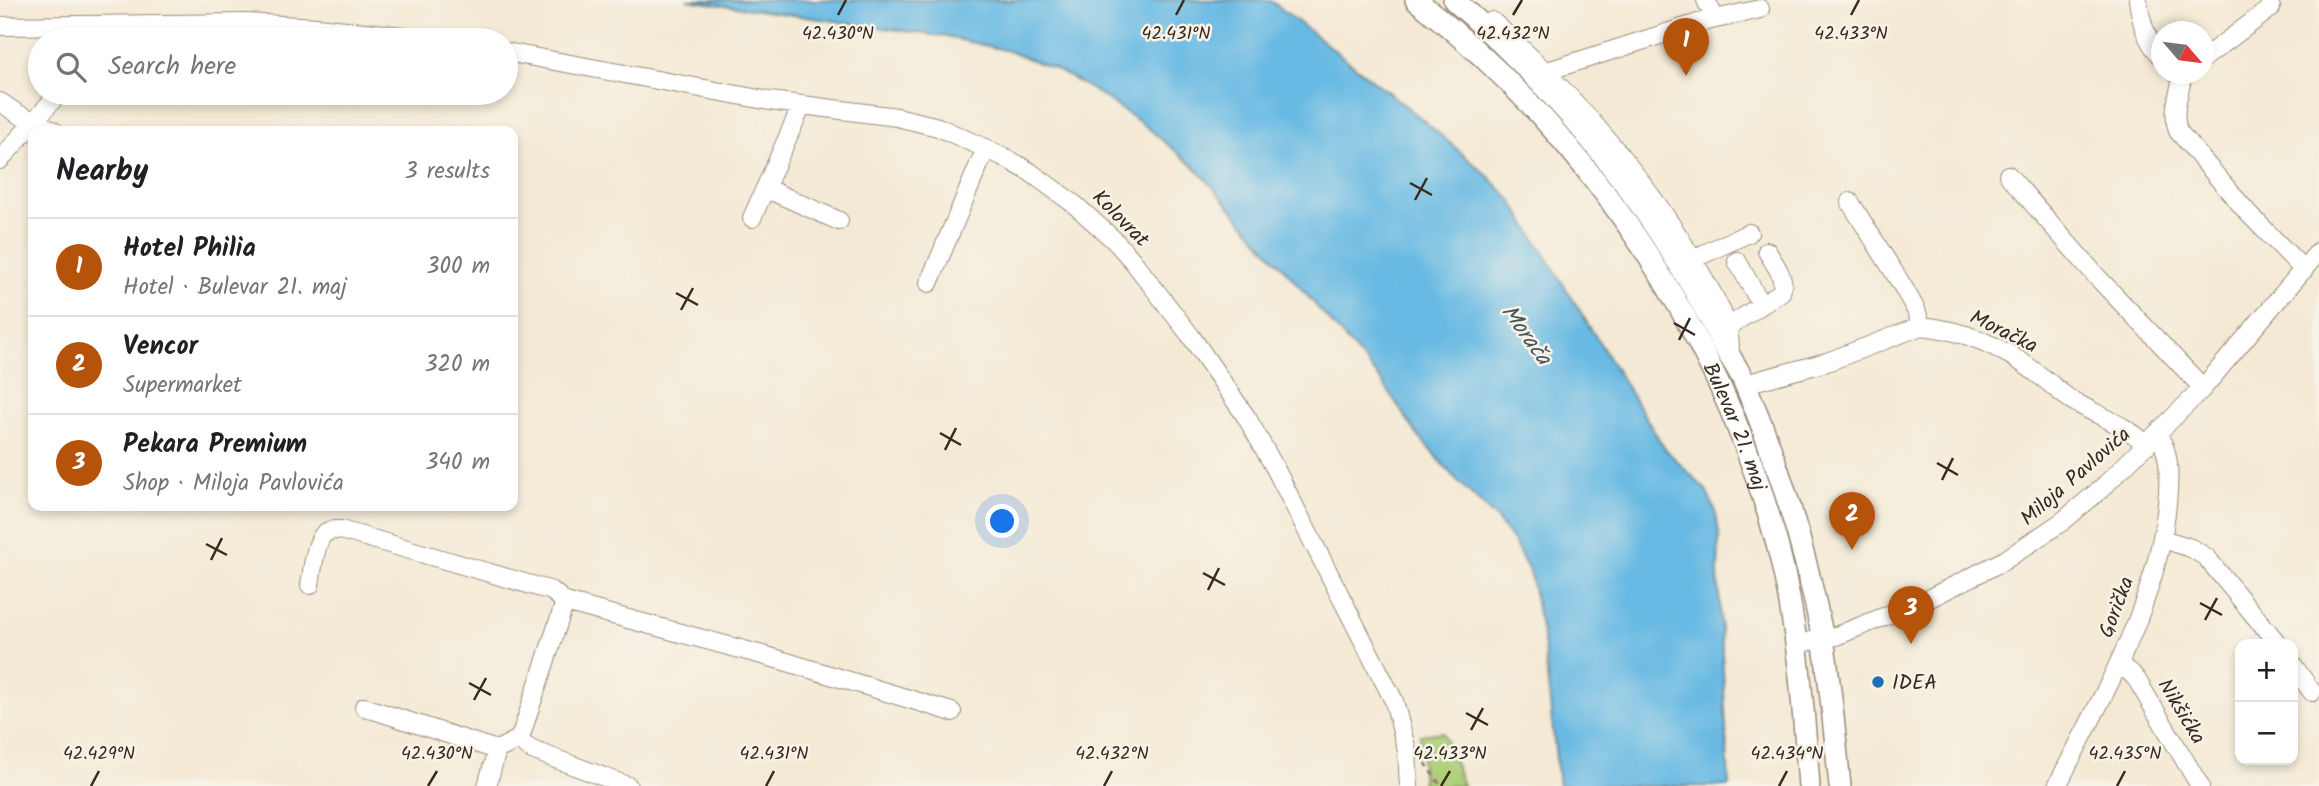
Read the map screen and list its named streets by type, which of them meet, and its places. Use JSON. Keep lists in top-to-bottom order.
{
  "streets": {
    "main road": ["Bulevar 21. maj"],
    "street": [
      "Kolovrat",
      "Moračka",
      "Miloja Pavlovića",
      "Gorička",
      "Nikšićka"
    ]
  },
  "crossings": [
    ["Moračka", "Miloja Pavlovića"],
    ["Moračka", "Gorička"],
    ["Bulevar 21. maj", "Miloja Pavlovića"],
    ["Miloja Pavlovića", "Gorička"],
    ["Gorička", "Nikšićka"]
  ],
  "water": ["Morača"],
  "places": ["IDEA"],
  "north": "bottom right",
  "page": {
    "pins": ["1", "2", "3"],
    "search": "Search here",
    "heading": ["Nearby", "3 results"],
    "list": [
      {
        "mark": "1",
        "name": "Hotel Philia",
        "note": "Hotel · Bulevar 21. maj",
        "value": "300 m"
      },
      {
        "mark": "2",
        "name": "Vencor",
        "note": "Supermarket",
        "value": "320 m"
      },
      {
        "mark": "3",
        "name": "Pekara Premium",
        "note": "Shop · Miloja Pavlovića",
        "value": "340 m"
      }
    ],
    "map_buttons": ["+", "−"]
  },
  "coordinates": [
    "42.430°N",
    "42.431°N",
    "42.432°N",
    "42.433°N",
    "42.429°N",
    "42.434°N",
    "42.435°N"
  ]
}
